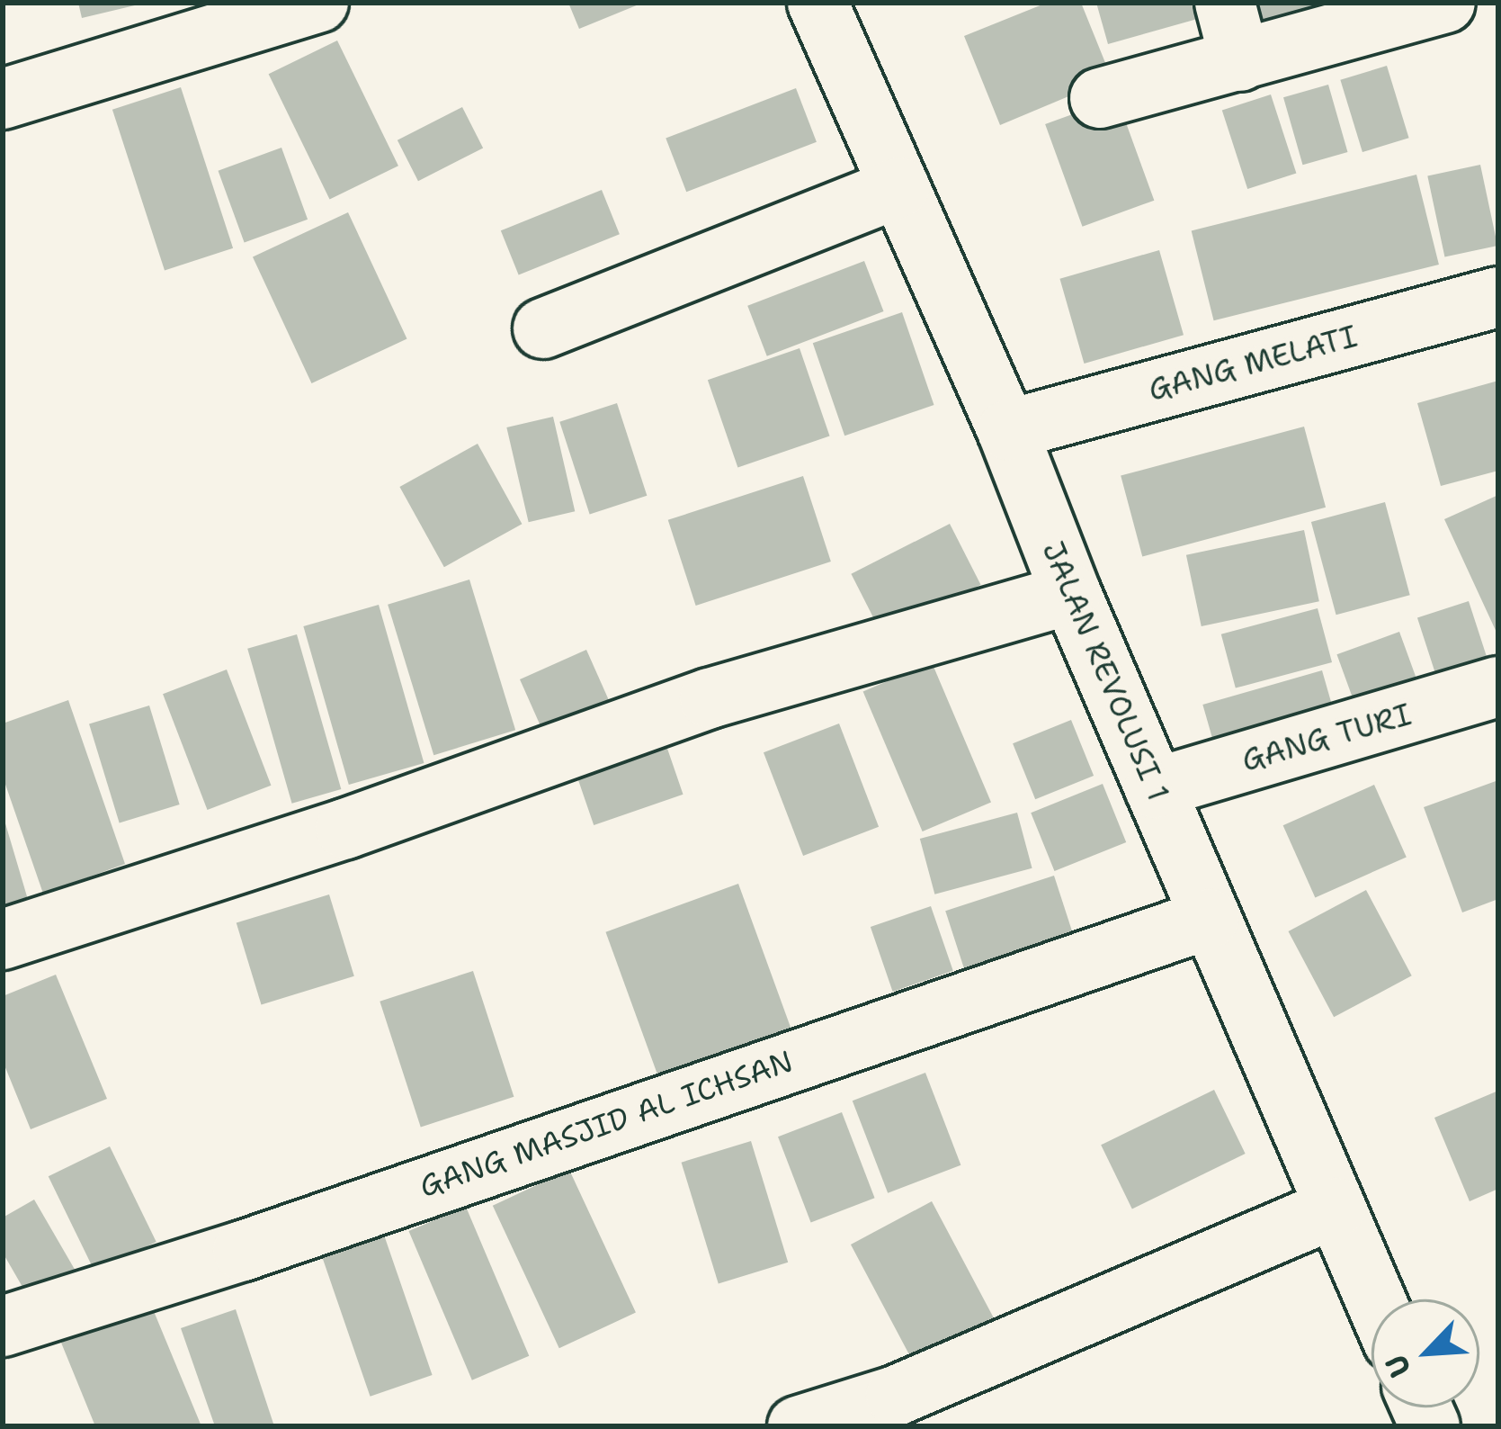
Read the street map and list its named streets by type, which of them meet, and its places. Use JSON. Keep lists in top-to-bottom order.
{
  "streets": {
    "street": [
      "GANG MELATI",
      "JALAN REVOLUSI 1",
      "GANG TURI",
      "GANG MASJID AL ICHSAN"
    ]
  },
  "crossings": [
    ["GANG MELATI", "JALAN REVOLUSI 1"],
    ["JALAN REVOLUSI 1", "GANG TURI"],
    ["JALAN REVOLUSI 1", "GANG MASJID AL ICHSAN"]
  ],
  "north": "bottom left"
}
